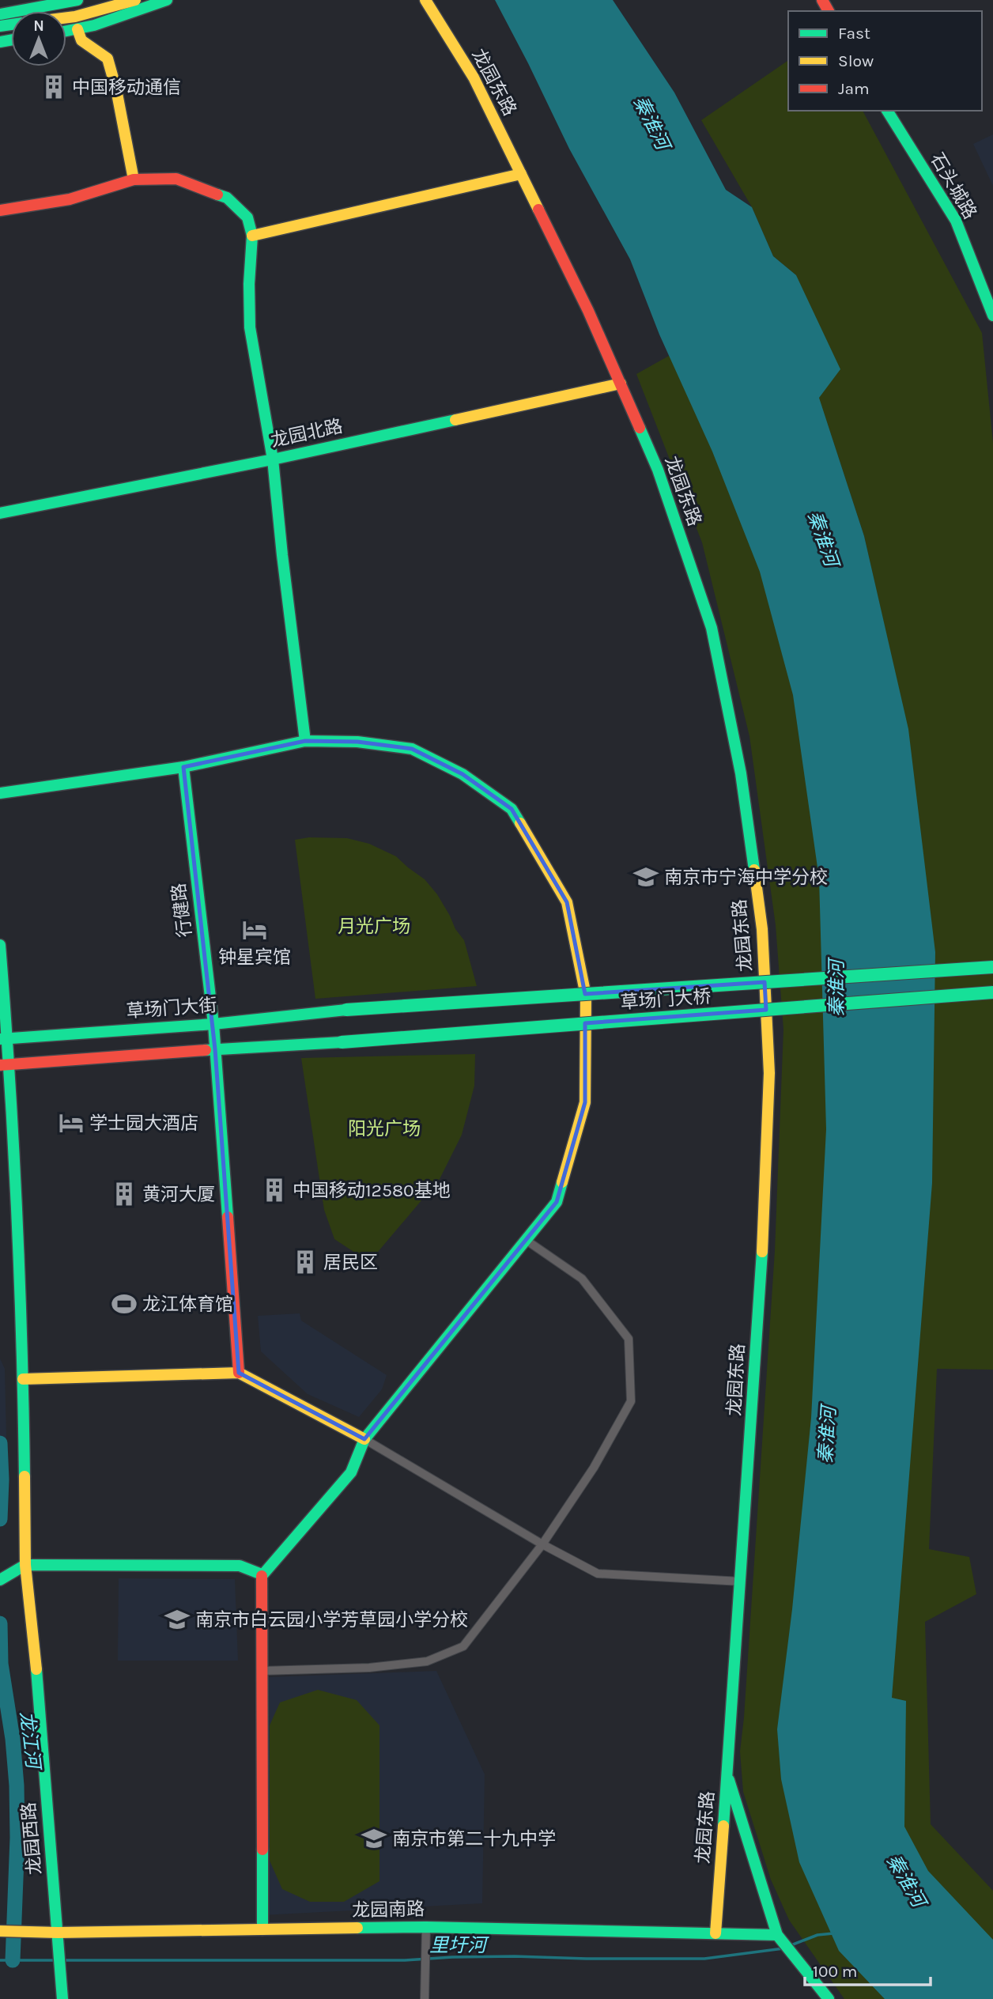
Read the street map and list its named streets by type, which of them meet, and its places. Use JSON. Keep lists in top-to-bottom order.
{
  "streets": {
    "main road": [
      "龙园东路",
      "石头城路",
      "龙园北路",
      "行健路",
      "草场门大桥",
      "草场门大街",
      "龙园西路",
      "龙园南路"
    ]
  },
  "crossings": [
    ["龙园东路", "龙园北路"],
    ["龙园东路", "龙园南路"],
    ["行健路", "草场门大桥"],
    ["行健路", "草场门大街"],
    ["草场门大桥", "草场门大街"],
    ["草场门大街", "龙园西路"],
    ["龙园西路", "龙园南路"]
  ],
  "water": ["秦淮河", "龙江河", "里圩河"],
  "parks": ["月光广场", "阳光广场"],
  "places": {
    "building": [
      "中国移动通信",
      "中国移动12580基地",
      "黄河大厦",
      "居民区"
    ],
    "school or university": ["南京市宁海中学分校", "南京市白云园小学芳草园小学分校", "南京市第二十九中学"],
    "hotel": ["钟星宾馆", "学士园大酒店"],
    "sports": ["龙江体育馆"]
  },
  "legend": ["Fast", "Slow", "Jam"],
  "scale_bar": "100 m",
  "north": "top"
}
